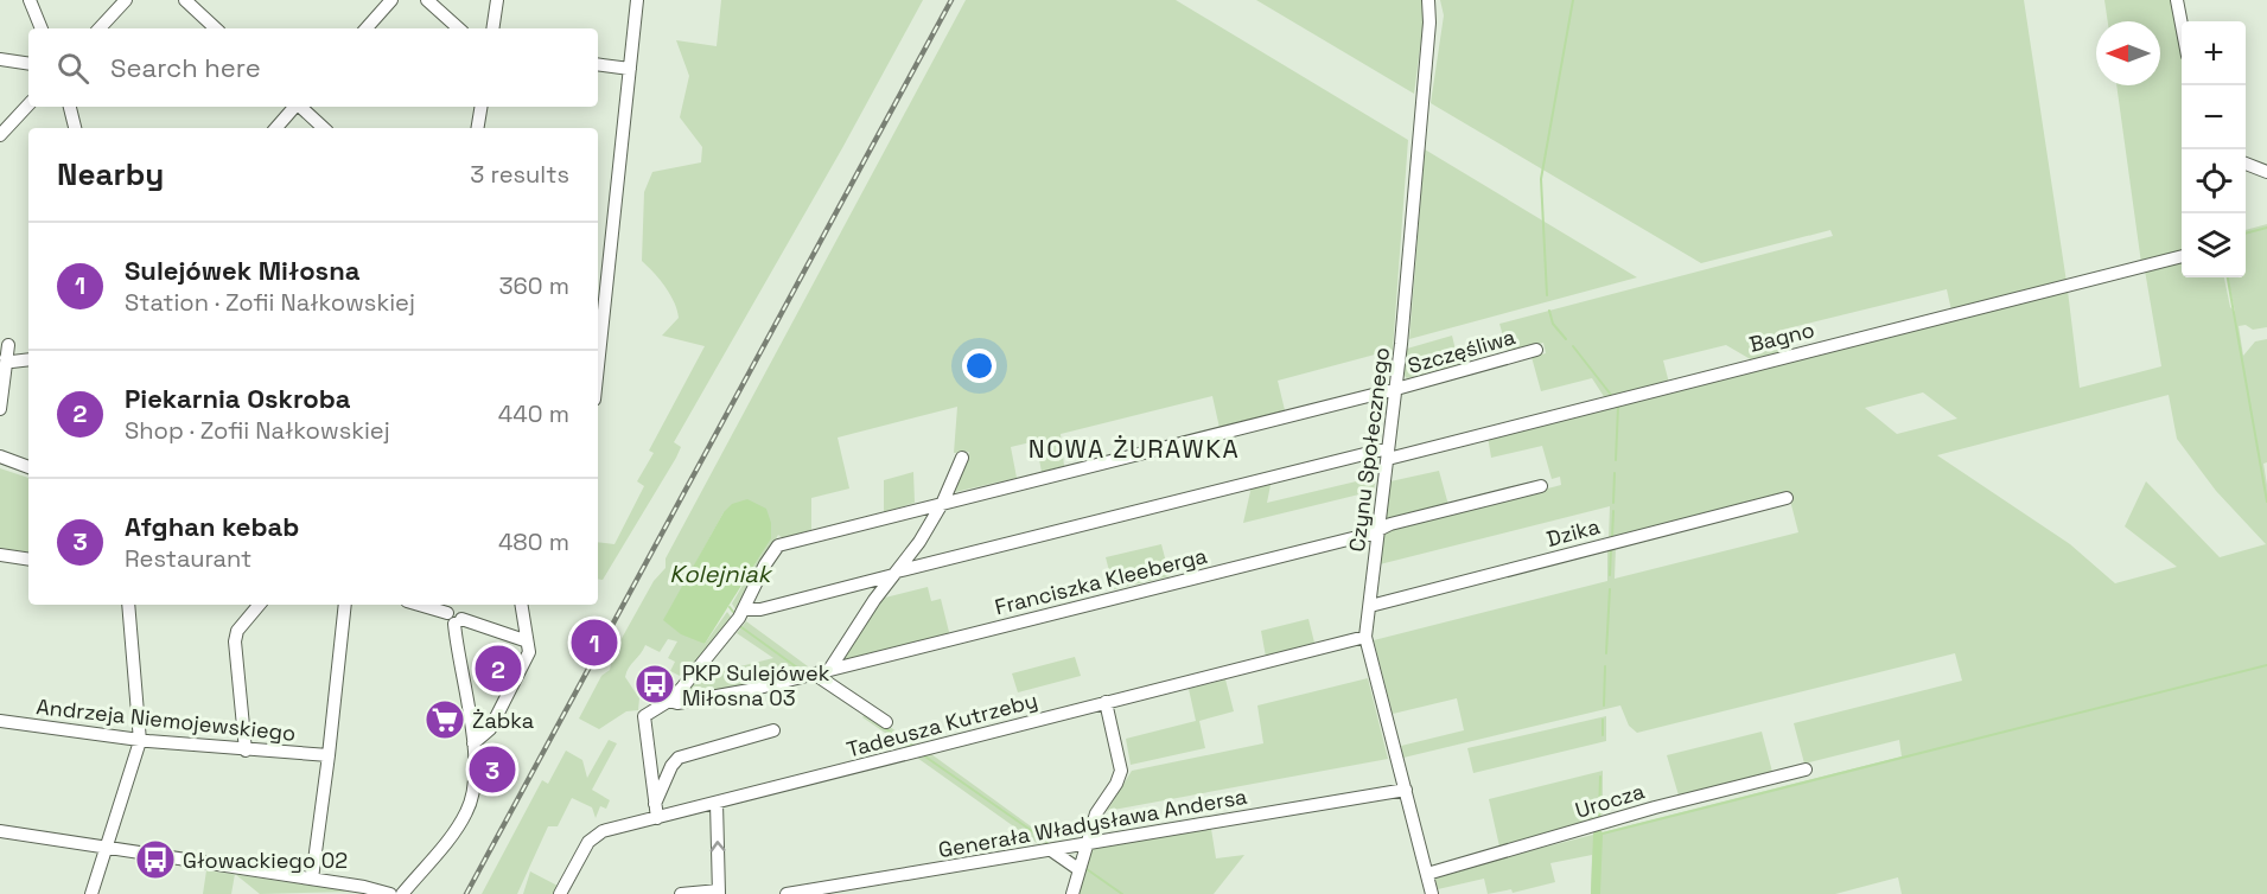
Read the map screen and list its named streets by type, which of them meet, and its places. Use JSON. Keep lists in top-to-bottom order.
{
  "streets": {
    "street": [
      "Bagno",
      "Szczęśliwa",
      "Czynu Społecznego",
      "Dzika",
      "Franciszka Kleeberga",
      "Andrzeja Niemojewskiego",
      "Tadeusza Kutrzeby",
      "Urocza",
      "Generała Władysława Andersa"
    ]
  },
  "crossings": [
    ["Bagno", "Szczęśliwa"],
    ["Bagno", "Czynu Społecznego"],
    ["Szczęśliwa", "Czynu Społecznego"],
    ["Szczęśliwa", "Franciszka Kleeberga"],
    ["Czynu Społecznego", "Dzika"],
    ["Czynu Społecznego", "Franciszka Kleeberga"],
    ["Czynu Społecznego", "Tadeusza Kutrzeby"],
    ["Czynu Społecznego", "Urocza"],
    ["Czynu Społecznego", "Generała Władysława Andersa"]
  ],
  "districts": ["NOWA ŻURAWKA"],
  "water": ["Kolejniak"],
  "places": {
    "bus stop": ["PKP Sulejówek Miłosna 03", "Głowackiego 02"],
    "supermarket": ["Żabka"]
  },
  "north": "left",
  "page": {
    "map_buttons": ["+", "−"],
    "search": "Search here",
    "heading": ["Nearby", "3 results"],
    "list": [
      {
        "mark": "1",
        "name": "Sulejówek Miłosna",
        "note": "Station · Zofii Nałkowskiej",
        "value": "360 m"
      },
      {
        "mark": "2",
        "name": "Piekarnia Oskroba",
        "note": "Shop · Zofii Nałkowskiej",
        "value": "440 m"
      },
      {
        "mark": "3",
        "name": "Afghan kebab",
        "note": "Restaurant",
        "value": "480 m"
      }
    ],
    "pins": ["1", "2", "3"]
  }
}
